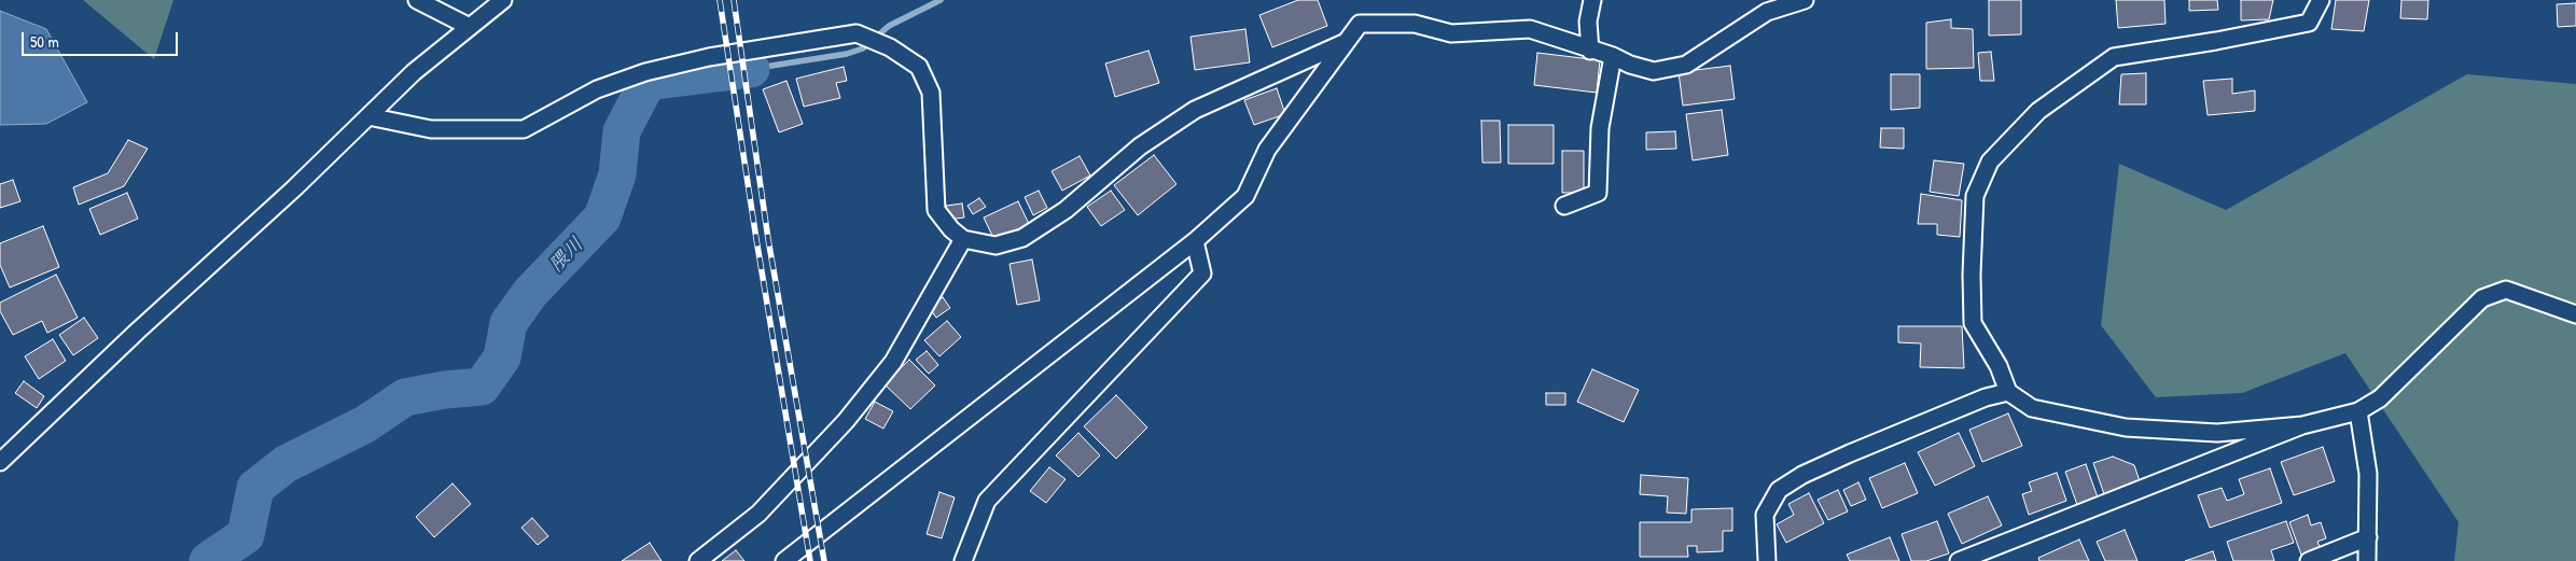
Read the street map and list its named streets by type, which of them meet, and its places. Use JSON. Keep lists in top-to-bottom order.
{
  "water": ["隈川"],
  "scale_bar": "50 m"
}
